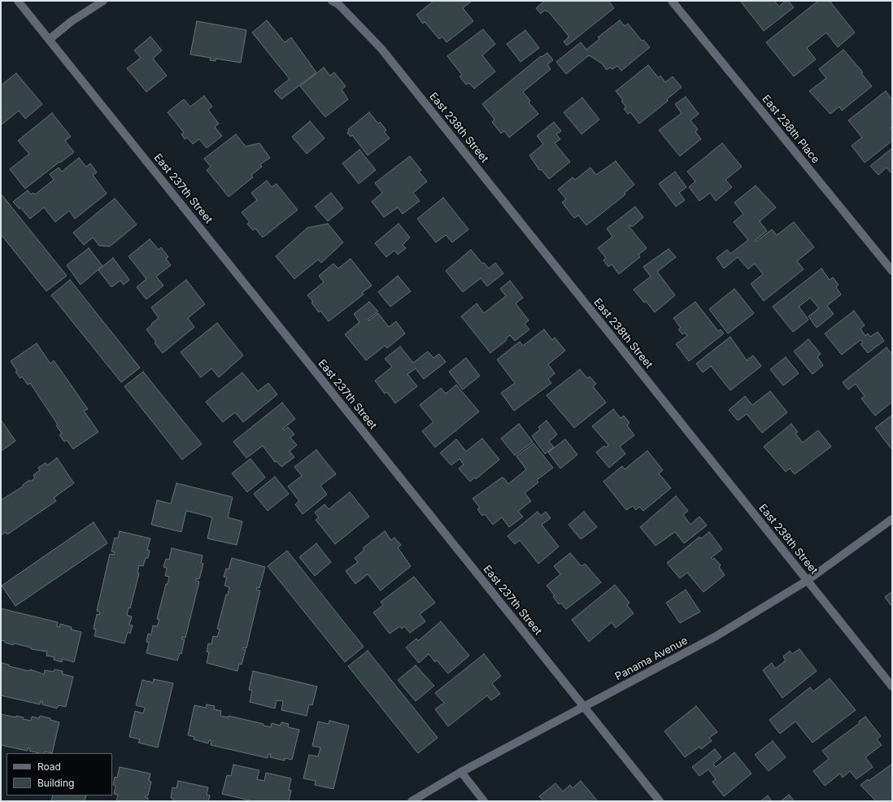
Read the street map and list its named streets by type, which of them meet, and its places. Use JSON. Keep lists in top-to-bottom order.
{
  "streets": {
    "street": [
      "East 238th Street",
      "East 238th Place",
      "East 237th Street",
      "Panama Avenue"
    ]
  },
  "crossings": [
    ["East 238th Street", "Panama Avenue"],
    ["East 237th Street", "Panama Avenue"]
  ],
  "legend": ["Road", "Building"]
}
